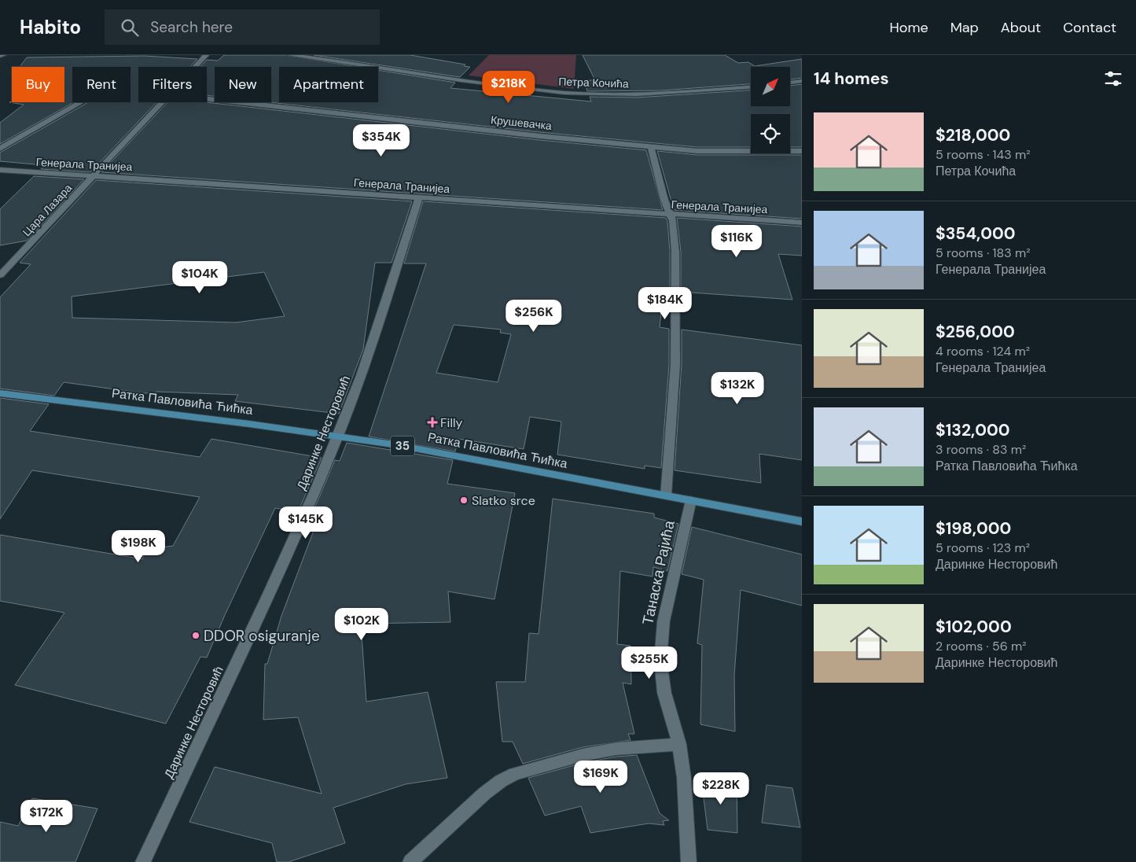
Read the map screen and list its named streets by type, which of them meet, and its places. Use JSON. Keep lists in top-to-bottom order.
{
  "streets": {
    "main road": ["Ратка Павловића Ћићка", "35"],
    "street": [
      "Петра Кочића",
      "Крушевачка",
      "Генерала Транијеа",
      "Цара Лазара",
      "Даринке Несторовић",
      "Танаска Рајића"
    ]
  },
  "crossings": [
    ["Генерала Транијеа", "Цара Лазара"],
    ["Генерала Транијеа", "Даринке Несторовић"],
    ["Ратка Павловића Ћићка", "Даринке Несторовић"],
    ["Ратка Павловића Ћићка", "Танаска Рајића"]
  ],
  "places": {
    "health": ["Filly"],
    "other": ["Slatko srce", "DDOR osiguranje"]
  },
  "north": "top right",
  "page": {
    "header": "Habito",
    "search": "Search here",
    "nav": [
      "Home",
      "Map",
      "About",
      "Contact"
    ],
    "heading": "14 homes",
    "chip": [
      "Buy",
      "Rent",
      "Filters",
      "New",
      "Apartment"
    ],
    "price": [
      "$218K",
      "$354K",
      "$116K",
      "$104K",
      "$184K",
      "$256K",
      "$132K",
      "$145K",
      "$198K",
      "$102K",
      "$255K",
      "$169K",
      "$228K",
      "$172K"
    ],
    "list": [
      {
        "name": "$218,000",
        "note": "5 rooms · 143 m² · Петра Кочића"
      },
      {
        "name": "$354,000",
        "note": "5 rooms · 183 m² · Генерала Транијеа"
      },
      {
        "name": "$256,000",
        "note": "4 rooms · 124 m² · Генерала Транијеа"
      },
      {
        "name": "$132,000",
        "note": "3 rooms · 83 m² · Ратка Павловића Ћићка"
      },
      {
        "name": "$198,000",
        "note": "5 rooms · 123 m² · Даринке Несторовић"
      },
      {
        "name": "$102,000",
        "note": "2 rooms · 56 m² · Даринке Несторовић"
      }
    ]
  }
}
